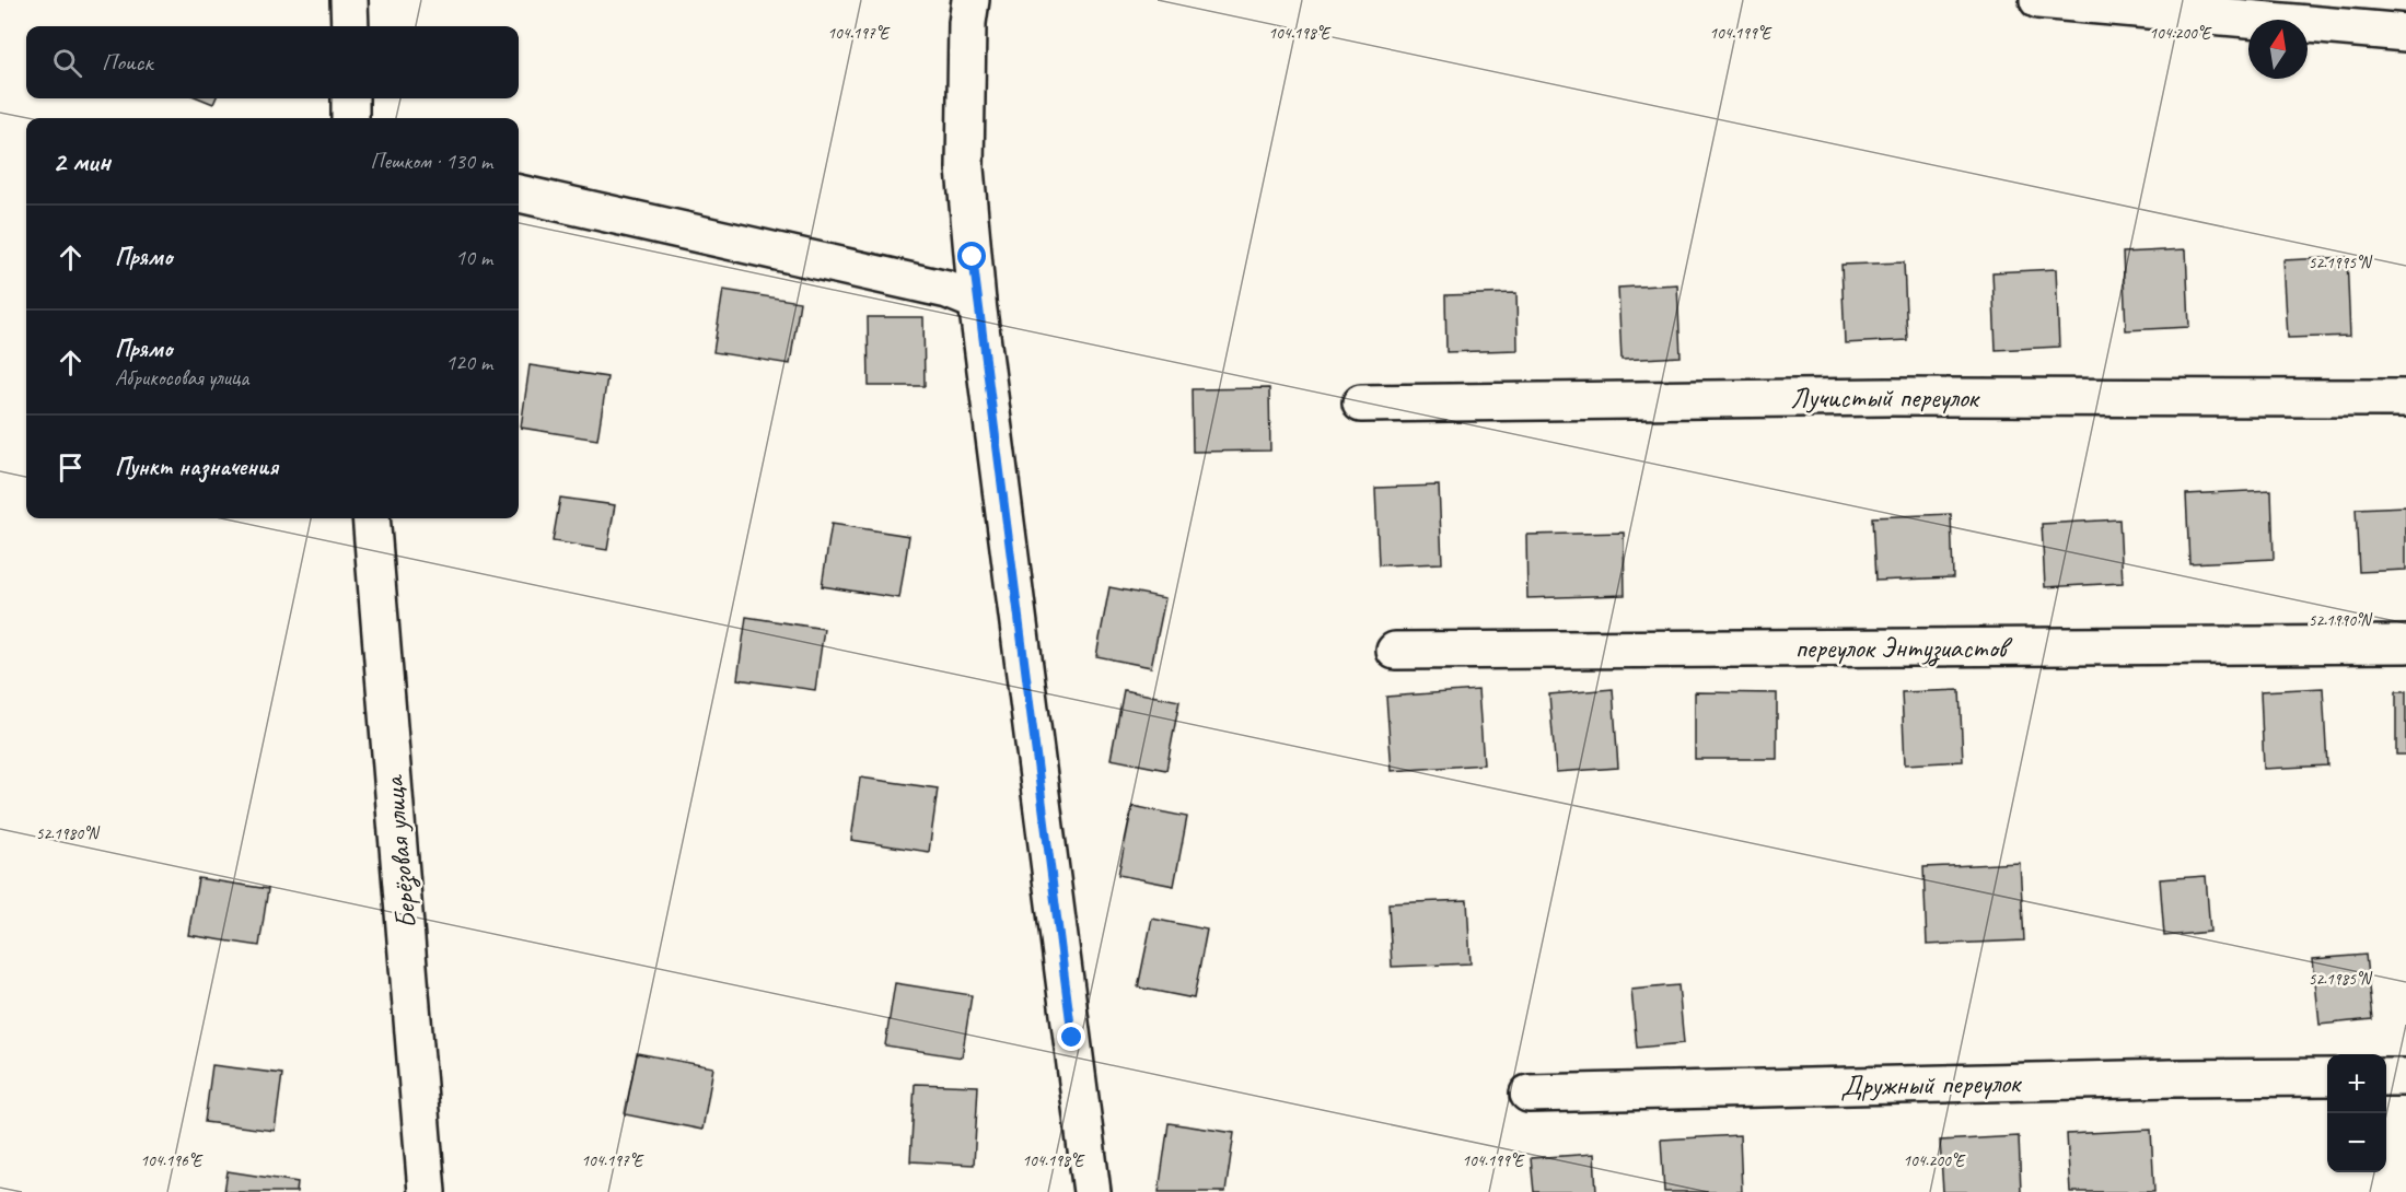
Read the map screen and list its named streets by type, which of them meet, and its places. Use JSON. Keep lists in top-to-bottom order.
{
  "streets": {
    "street": [
      "Лучистый переулок",
      "переулок Энтузиастов",
      "Берёзовая улица",
      "Дружный переулок"
    ]
  },
  "north": "top",
  "page": {
    "search": "Поиск",
    "heading": ["2 мин", "Пешком · 130 m"],
    "list": [
      ["Прямо", "10 m"],
      ["Прямо", "Абрикосовая улица", "120 m"],
      "Пункт назначения"
    ],
    "map_buttons": ["+", "−"]
  },
  "coordinates": [
    "104.197°E",
    "104.198°E",
    "104.199°E",
    "104.200°E",
    "52.1995°N",
    "52.1990°N",
    "52.1980°N",
    "52.1985°N",
    "104.196°E"
  ]
}
